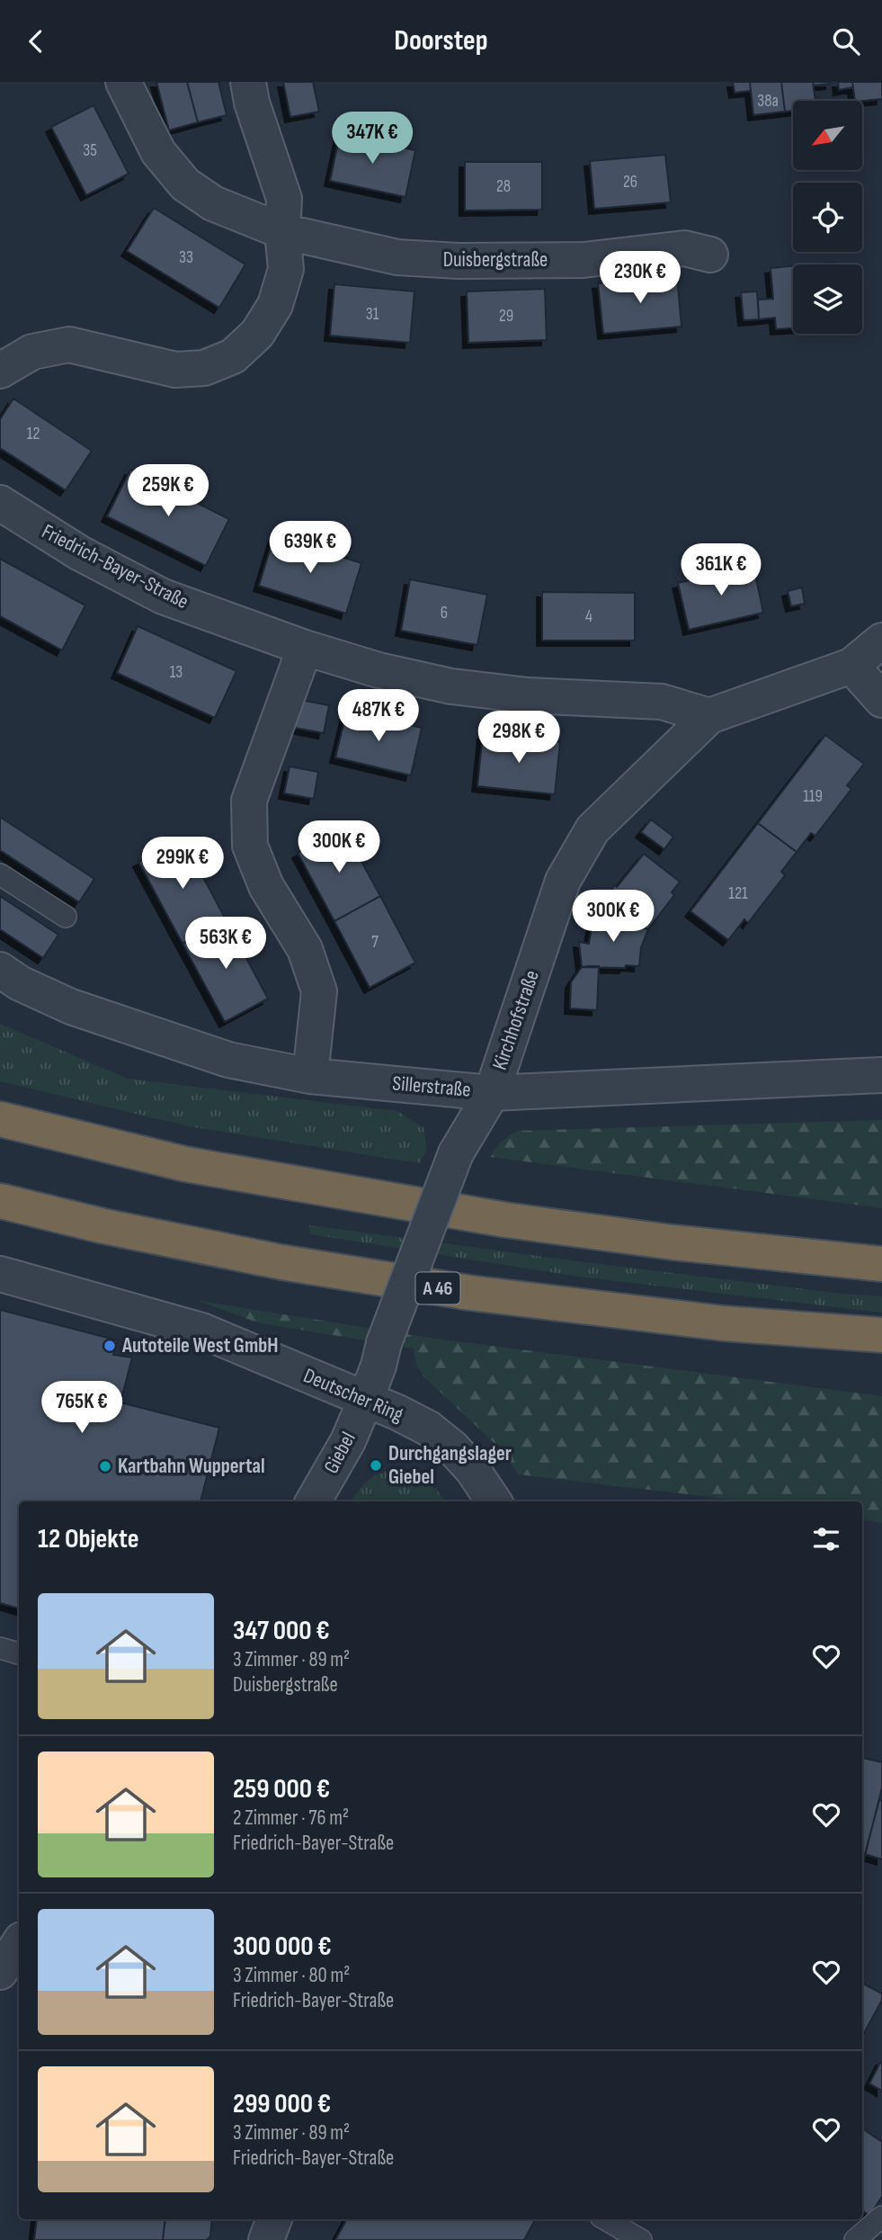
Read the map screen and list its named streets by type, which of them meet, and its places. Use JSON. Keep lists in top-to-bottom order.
{
  "streets": {
    "highway": ["A 46"],
    "street": [
      "Duisbergstraße",
      "Friedrich-Bayer-Straße",
      "Kirchhofstraße",
      "Sillerstraße",
      "Deutscher Ring",
      "Giebel"
    ]
  },
  "crossings": [
    ["Friedrich-Bayer-Straße", "Kirchhofstraße"],
    ["Kirchhofstraße", "Sillerstraße"],
    ["Kirchhofstraße", "Deutscher Ring"],
    ["Kirchhofstraße", "Giebel"],
    ["Deutscher Ring", "Giebel"]
  ],
  "places": ["Autoteile West GmbH", "Durchgangslager Giebel", "Kartbahn Wuppertal"],
  "house_numbers": [
    "38a",
    "35",
    "26",
    "28",
    "33",
    "31",
    "29",
    "12",
    "6",
    "4",
    "13",
    "119",
    "121",
    "7"
  ],
  "north": "bottom left",
  "page": {
    "header": "Doorstep",
    "price": [
      "347K €",
      "230K €",
      "259K €",
      "639K €",
      "361K €",
      "487K €",
      "298K €",
      "300K €",
      "299K €",
      "300K €",
      "563K €",
      "765K €"
    ],
    "heading": "12 Objekte",
    "list": [
      {
        "name": "347 000 €",
        "note": "3 Zimmer · 89 m² · Duisbergstraße"
      },
      {
        "name": "259 000 €",
        "note": "2 Zimmer · 76 m² · Friedrich-Bayer-Straße"
      },
      {
        "name": "300 000 €",
        "note": "3 Zimmer · 80 m² · Friedrich-Bayer-Straße"
      },
      {
        "name": "299 000 €",
        "note": "3 Zimmer · 89 m² · Friedrich-Bayer-Straße"
      }
    ]
  }
}
